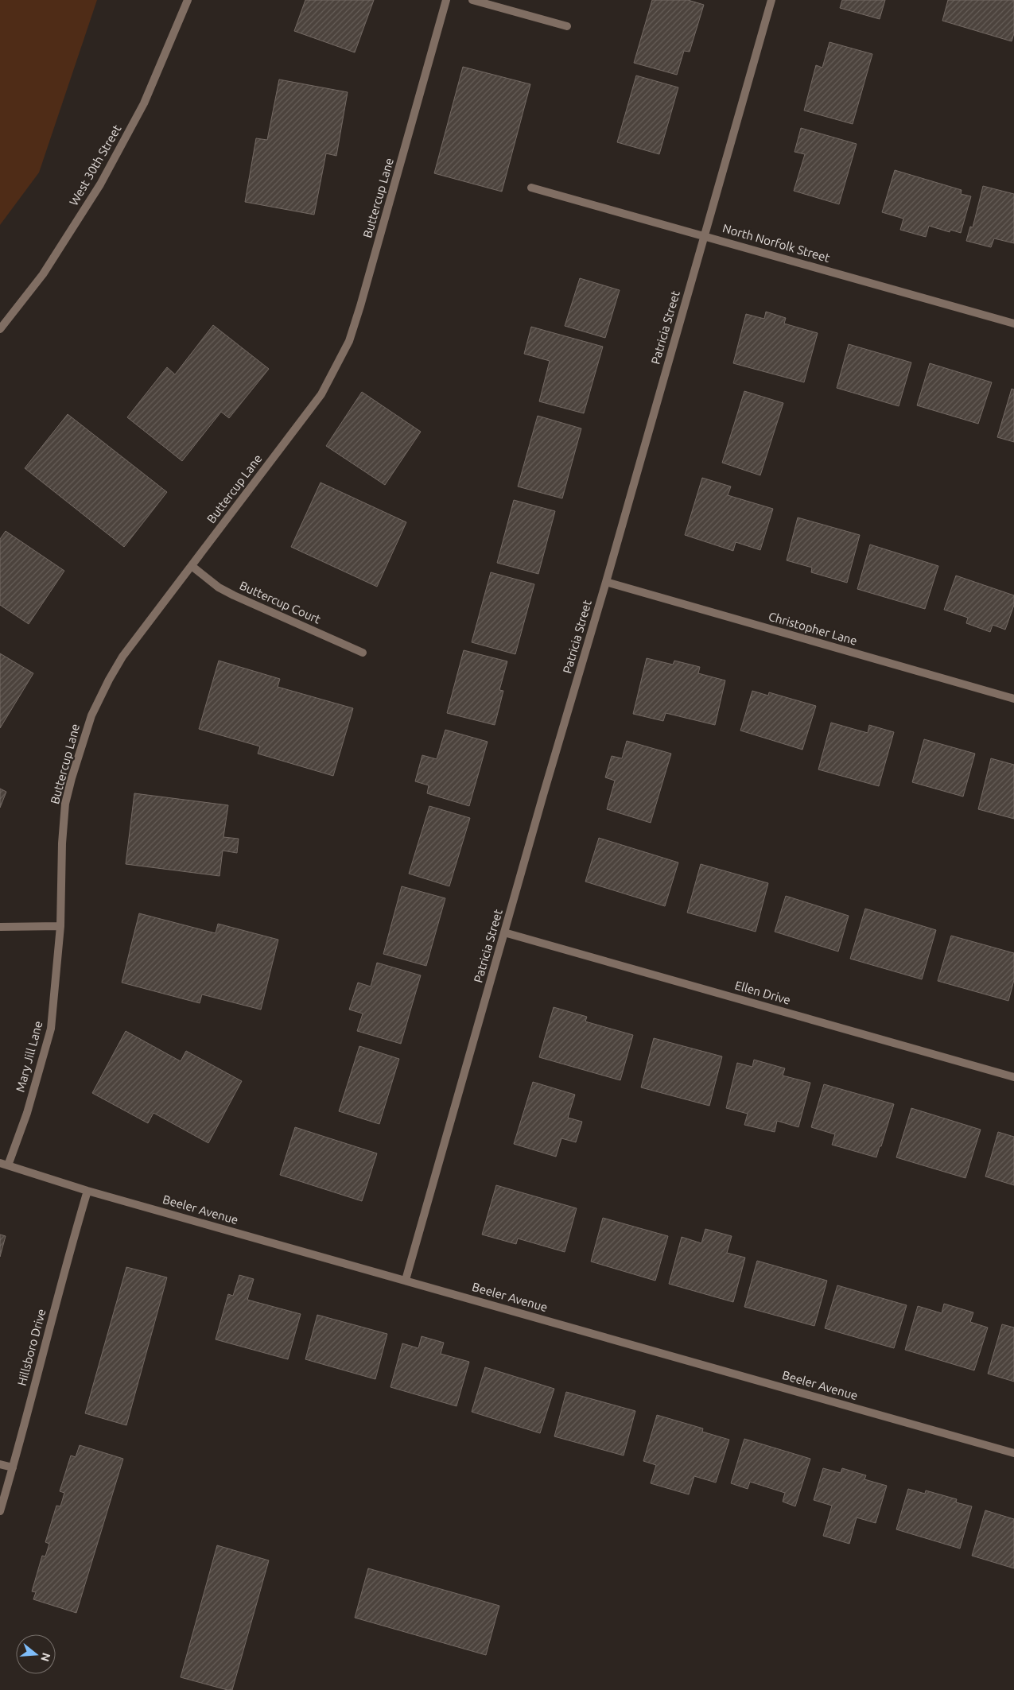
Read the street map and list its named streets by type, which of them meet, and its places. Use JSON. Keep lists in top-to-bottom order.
{
  "streets": {
    "street": [
      "West 30th Street",
      "Buttercup Lane",
      "North Norfolk Street",
      "Patricia Street",
      "Buttercup Court",
      "Christopher Lane",
      "Ellen Drive",
      "Mary Jill Lane",
      "Beeler Avenue",
      "Hillsboro Drive"
    ]
  },
  "crossings": [
    ["Buttercup Lane", "Buttercup Court"],
    ["Buttercup Lane", "Mary Jill Lane"],
    ["North Norfolk Street", "Patricia Street"],
    ["Patricia Street", "Christopher Lane"],
    ["Patricia Street", "Ellen Drive"],
    ["Patricia Street", "Beeler Avenue"],
    ["Mary Jill Lane", "Beeler Avenue"],
    ["Beeler Avenue", "Hillsboro Drive"]
  ],
  "north": "right"
}
